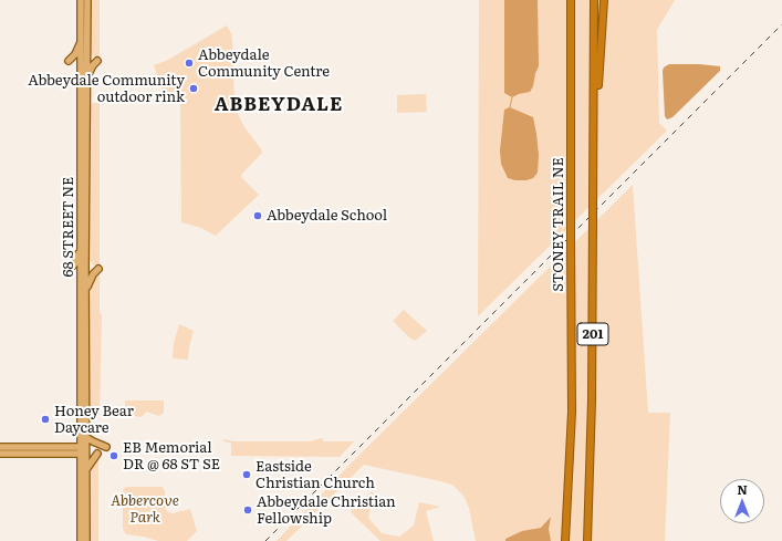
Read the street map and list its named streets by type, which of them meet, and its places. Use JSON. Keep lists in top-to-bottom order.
{
  "streets": {
    "highway": ["STONEY TRAIL NE", "201"],
    "main road": ["68 STREET NE"]
  },
  "districts": ["ABBEYDALE"],
  "parks": ["Abbercove Park"],
  "places": [
    "Abbeydale Community Centre",
    "Abbeydale Community outdoor rink",
    "Abbeydale School",
    "Honey Bear Daycare",
    "EB Memorial DR @ 68 ST SE",
    "Eastside Christian Church",
    "Abbeydale Christian Fellowship"
  ],
  "north": "top"
}
